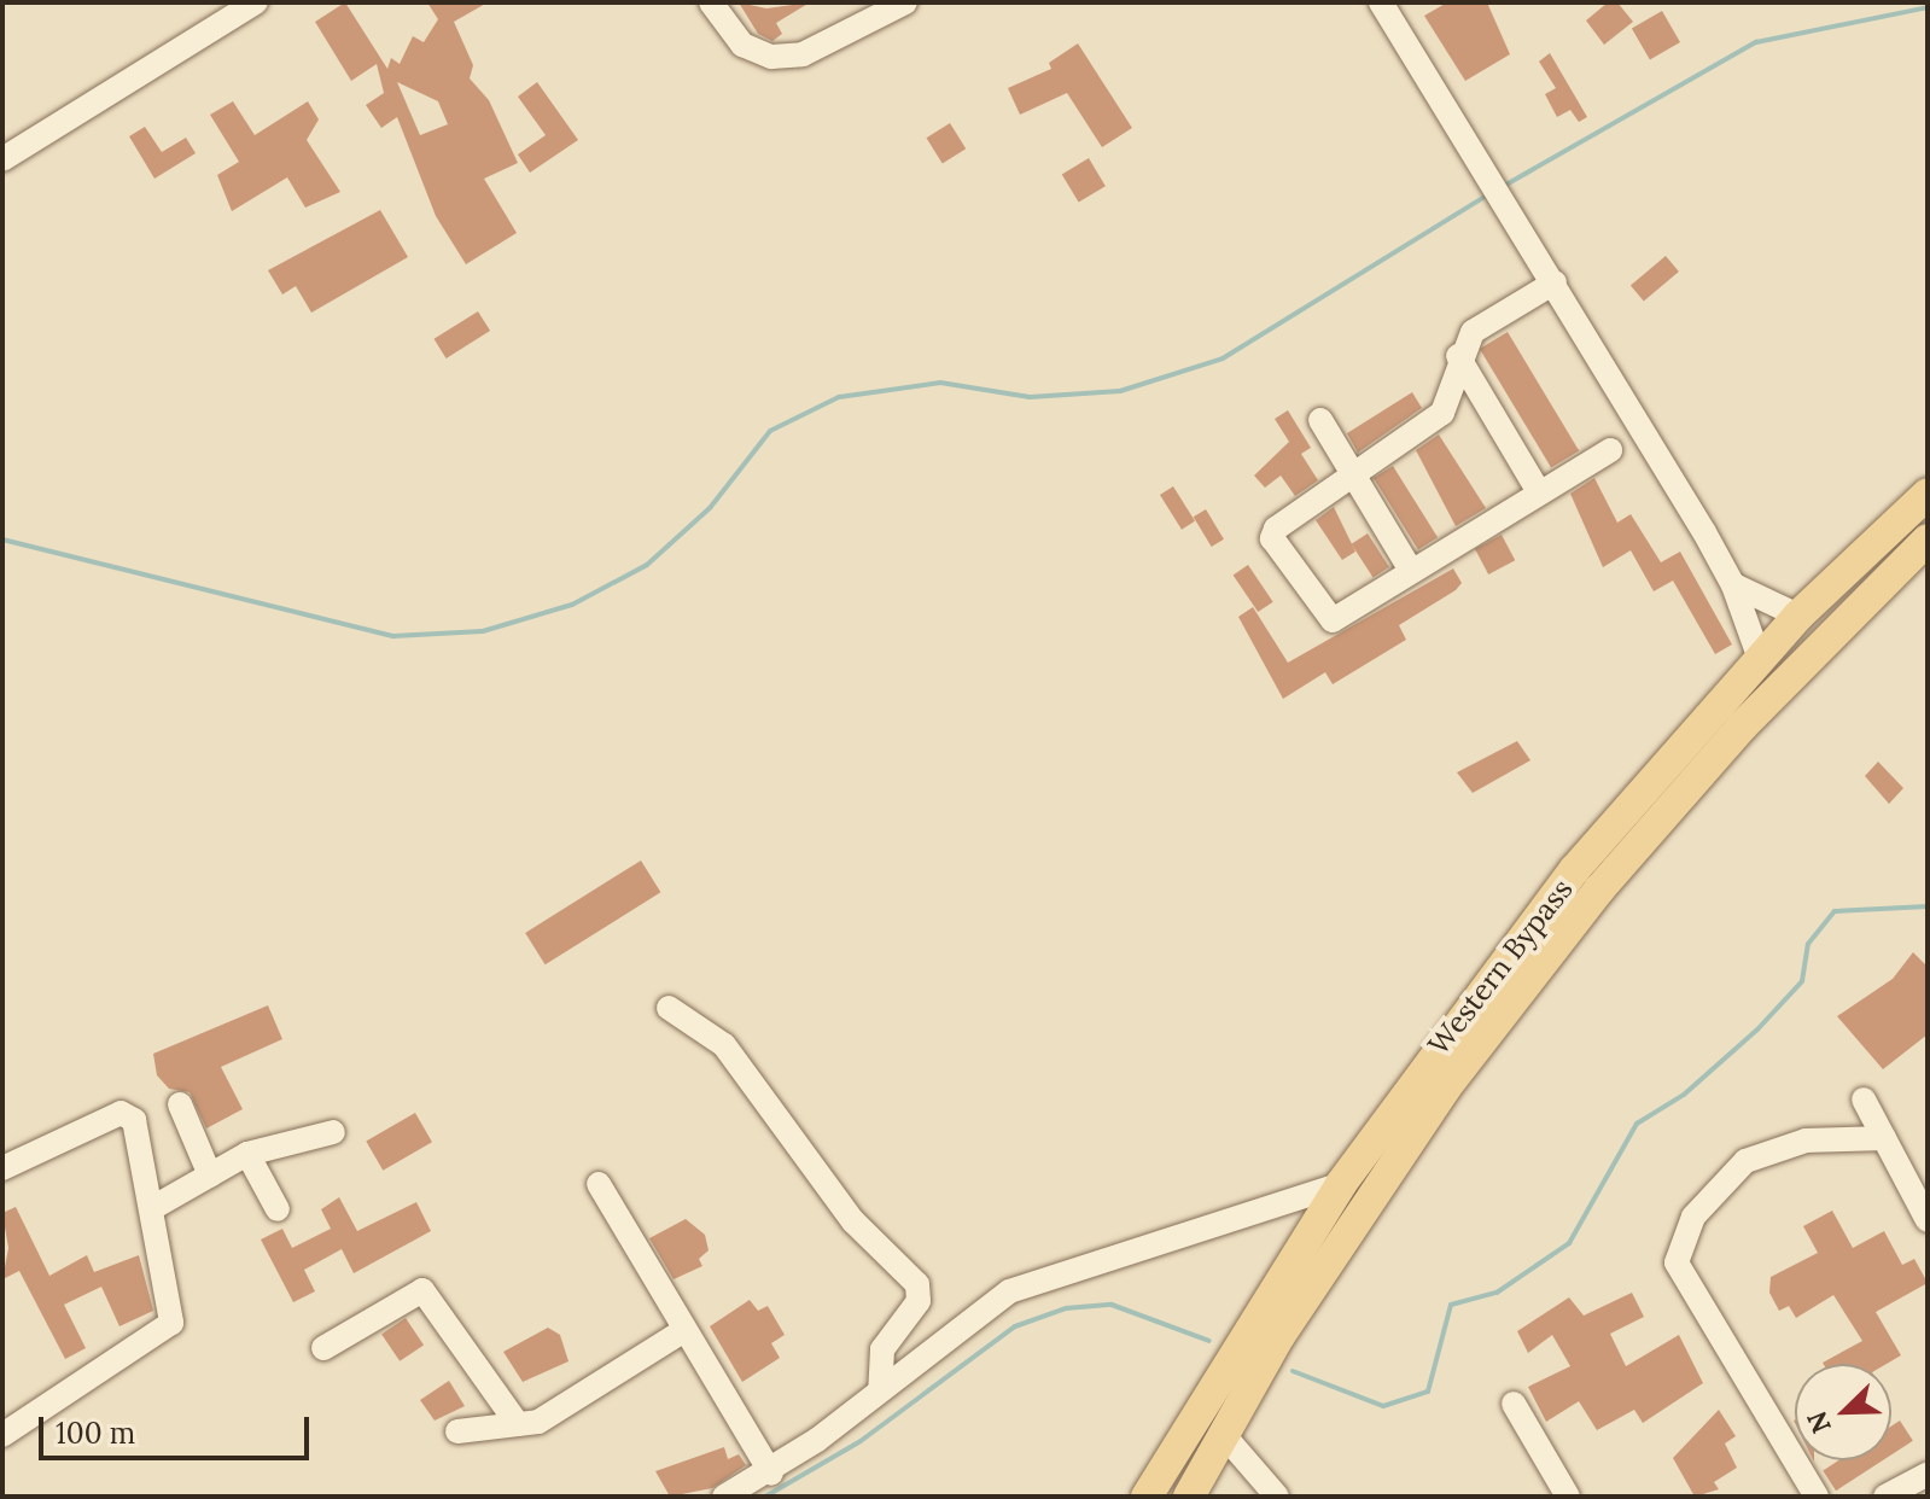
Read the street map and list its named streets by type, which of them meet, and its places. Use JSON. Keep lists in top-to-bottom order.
{
  "streets": {
    "main road": ["Western Bypass"]
  },
  "scale_bar": "100 m",
  "north": "bottom left"
}
